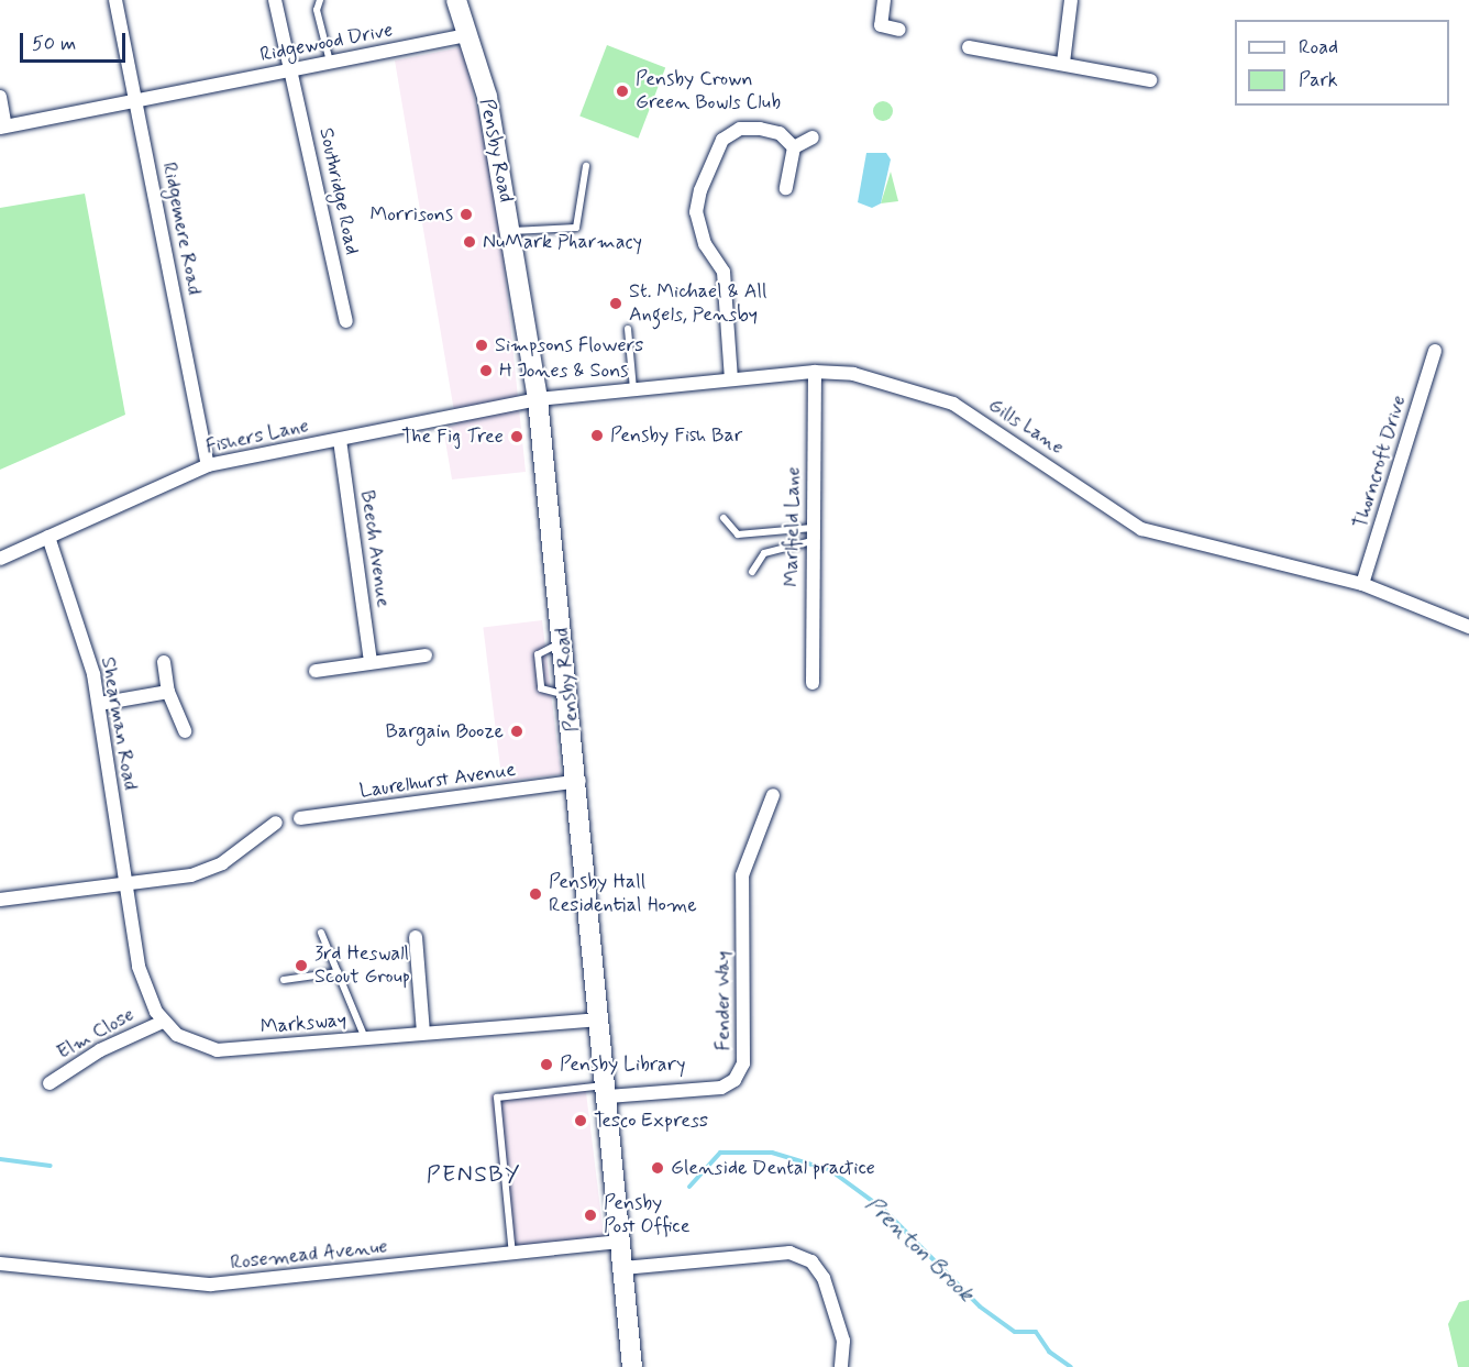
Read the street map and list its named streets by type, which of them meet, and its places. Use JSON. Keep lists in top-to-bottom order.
{
  "streets": {
    "main road": ["Pensby Road"],
    "street": [
      "Ridgewood Drive",
      "Southridge Road",
      "Ridgemere Road",
      "Gills Lane",
      "Fishers Lane",
      "Thorncroft Drive",
      "Marlfield Lane",
      "Beech Avenue",
      "Shearman Road",
      "Laurelhurst Avenue",
      "Fender Way",
      "Marksway",
      "Elm Close",
      "Rosemead Avenue"
    ]
  },
  "crossings": [
    ["Ridgewood Drive", "Pensby Road"],
    ["Ridgewood Drive", "Southridge Road"],
    ["Ridgewood Drive", "Ridgemere Road"],
    ["Pensby Road", "Gills Lane"],
    ["Pensby Road", "Fishers Lane"],
    ["Pensby Road", "Laurelhurst Avenue"],
    ["Pensby Road", "Fender Way"],
    ["Pensby Road", "Marksway"],
    ["Pensby Road", "Rosemead Avenue"],
    ["Ridgemere Road", "Fishers Lane"],
    ["Gills Lane", "Fishers Lane"],
    ["Gills Lane", "Thorncroft Drive"],
    ["Gills Lane", "Marlfield Lane"],
    ["Fishers Lane", "Beech Avenue"],
    ["Fishers Lane", "Shearman Road"],
    ["Shearman Road", "Marksway"],
    ["Marksway", "Elm Close"]
  ],
  "districts": ["PENSBY"],
  "water": ["Prenton Brook"],
  "places": [
    "Pensby Crown Green Bowls Club",
    "Morrisons",
    "NuMark Pharmacy",
    "St. Michael & All Angels, Pensby",
    "Simpsons Flowers",
    "H Jones & Sons",
    "Pensby Fish Bar",
    "The Fig Tree",
    "Bargain Booze",
    "Pensby Hall Residential Home",
    "3rd Heswall Scout Group",
    "Pensby Library",
    "Tesco Express",
    "Glenside Dental practice",
    "Pensby Post Office"
  ],
  "legend": ["Road", "Park"],
  "scale_bar": "50 m"
}
